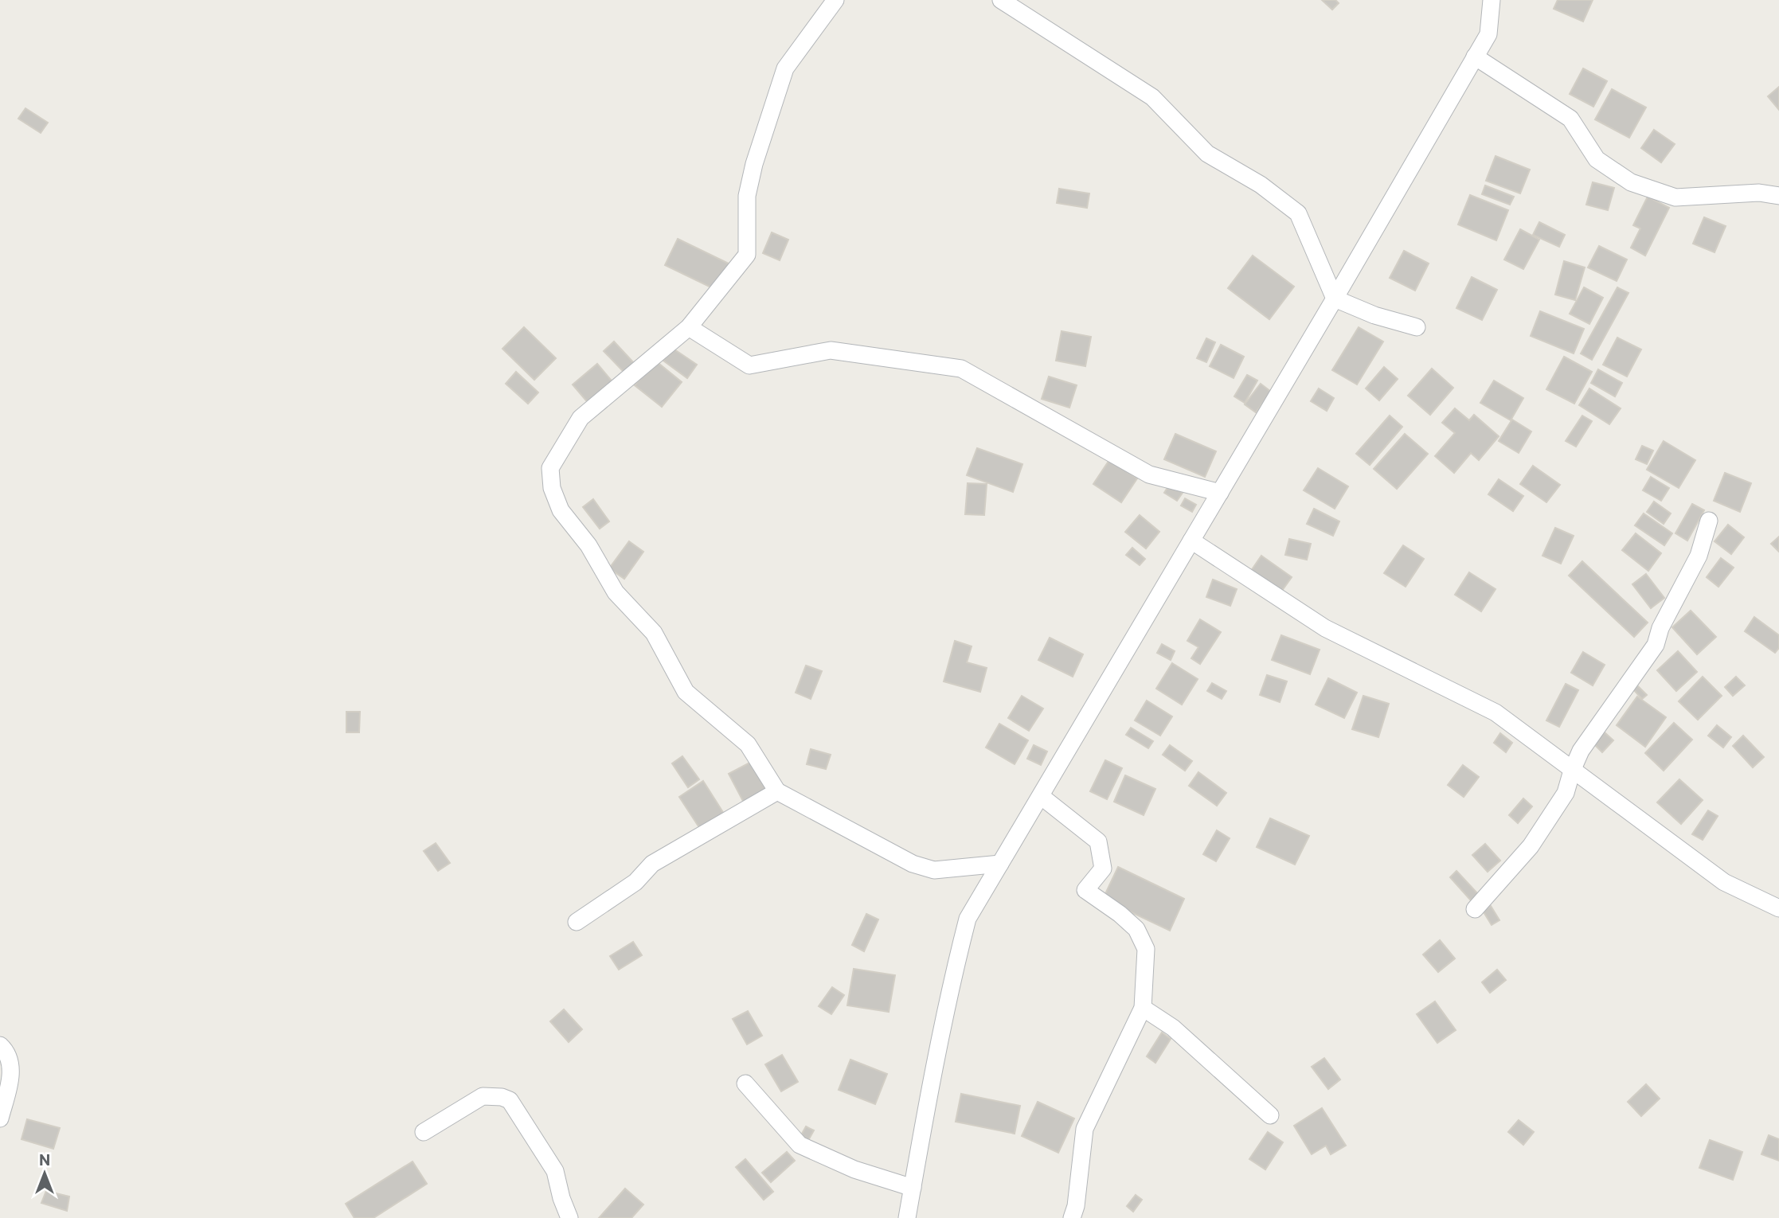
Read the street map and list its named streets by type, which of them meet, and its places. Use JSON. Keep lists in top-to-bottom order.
{
  "north": "top"
}
